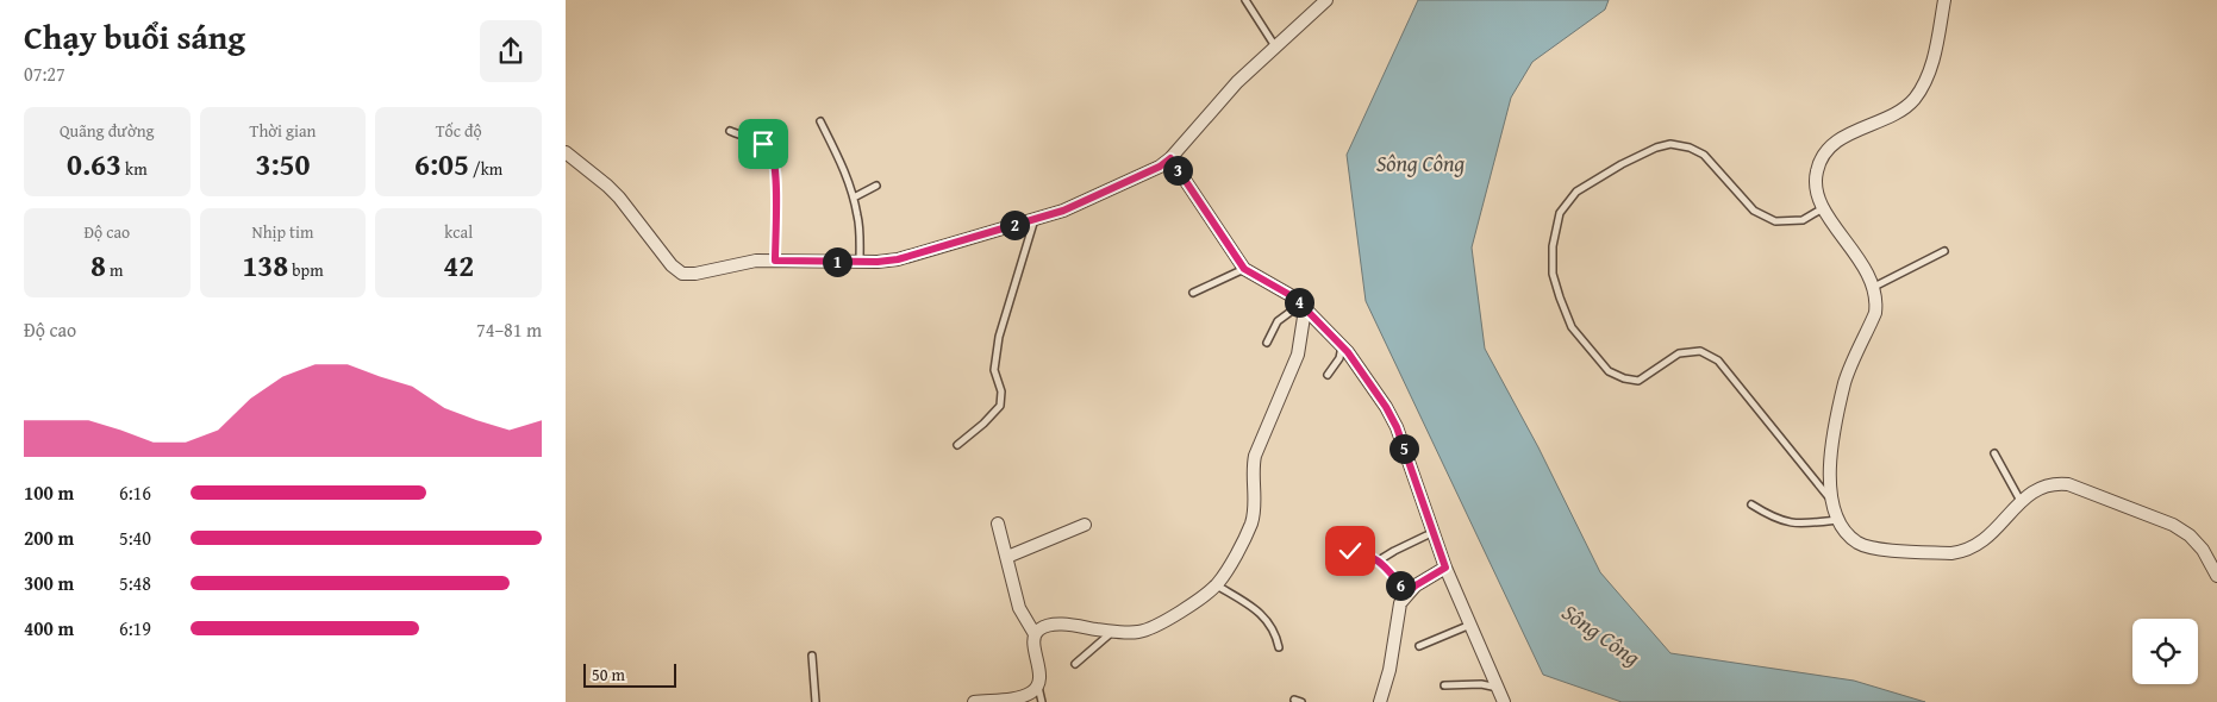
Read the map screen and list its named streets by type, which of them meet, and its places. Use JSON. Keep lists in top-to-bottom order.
{
  "water": ["Sông Công"],
  "scale_bar": "50 m",
  "page": {
    "heading": ["Chạy buổi sáng", "07:27"],
    "stats": [
      ["Quãng đường", "0.63 km"],
      ["Thời gian", "3:50"],
      ["Tốc độ", "6:05 /km"],
      ["Độ cao", "8 m"],
      ["Nhịp tim", "138 bpm"],
      ["kcal", "42"]
    ],
    "pins": [
      "3",
      "2",
      "1",
      "4",
      "5",
      "6"
    ],
    "chart": ["Độ cao", "74–81 m"],
    "list": [
      {
        "name": "100 m",
        "note": "6:16"
      },
      {
        "name": "200 m",
        "note": "5:40"
      },
      {
        "name": "300 m",
        "note": "5:48"
      },
      {
        "name": "400 m",
        "note": "6:19"
      }
    ],
    "scale": "50 m"
  }
}
